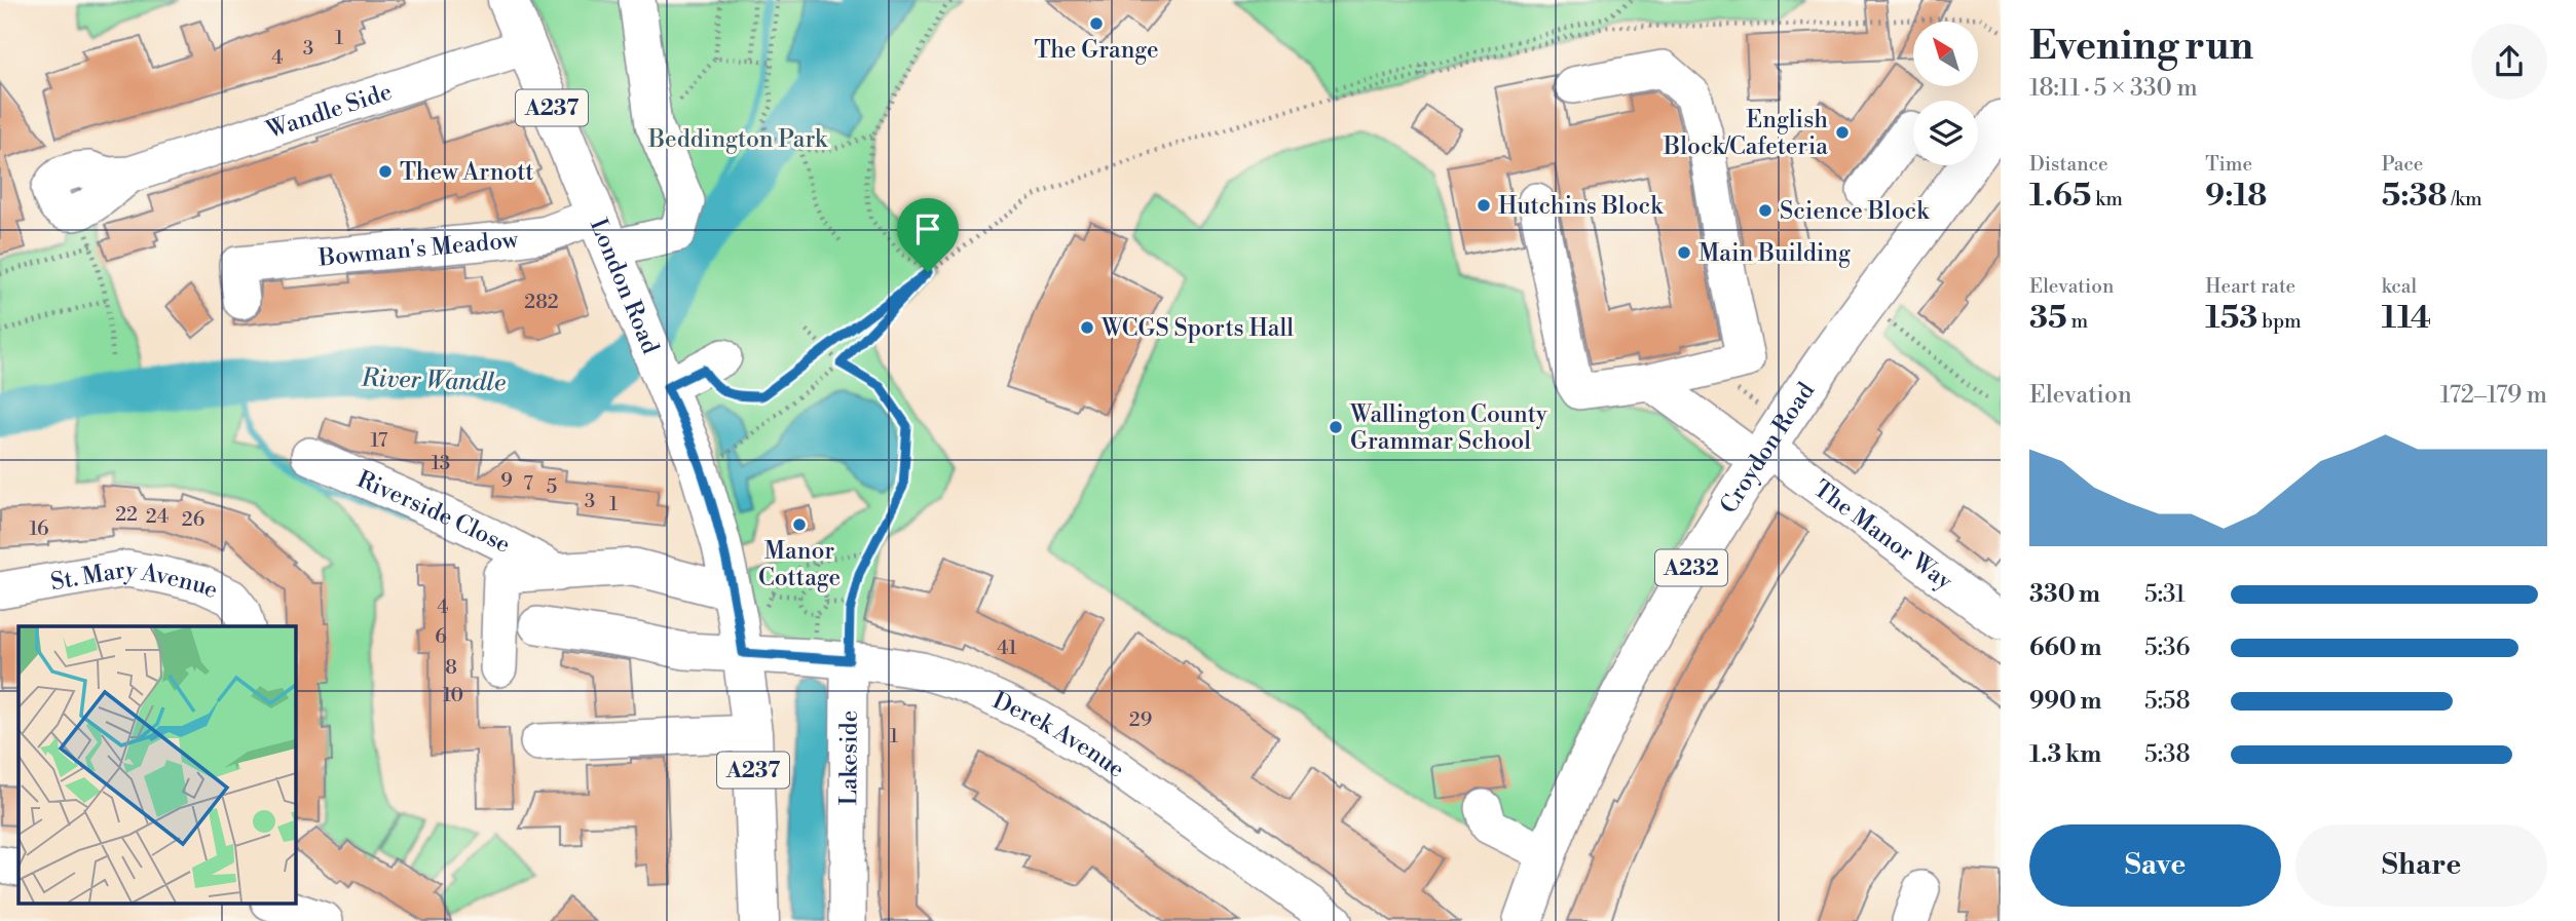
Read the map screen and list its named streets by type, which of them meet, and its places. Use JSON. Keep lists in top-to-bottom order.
{
  "streets": {
    "main road": [
      "A237",
      "London Road",
      "Croydon Road",
      "A232"
    ],
    "street": [
      "Wandle Side",
      "Bowman's Meadow",
      "Riverside Close",
      "The Manor Way",
      "St. Mary Avenue",
      "Derek Avenue",
      "Lakeside"
    ]
  },
  "crossings": [
    ["Wandle Side", "London Road"],
    ["Bowman's Meadow", "London Road"],
    ["London Road", "Riverside Close"],
    ["London Road", "Derek Avenue"],
    ["Croydon Road", "The Manor Way"],
    ["Derek Avenue", "Lakeside"]
  ],
  "water": ["River Wandle"],
  "parks": ["Beddington Park"],
  "places": [
    "The Grange",
    "English Block/Cafeteria",
    "Thew Arnott",
    "Hutchins Block",
    "Science Block",
    "Main Building",
    "WCGS Sports Hall",
    "Wallington County Grammar School",
    "Manor Cottage"
  ],
  "house_numbers": [
    "1",
    "3",
    "4",
    "282",
    "17",
    "13",
    "9",
    "7",
    "5",
    "3",
    "1",
    "22",
    "24",
    "26",
    "16",
    "4",
    "6",
    "41",
    "8",
    "10",
    "29",
    "1"
  ],
  "north": "top left",
  "page": {
    "heading": ["Evening run", "18:11 · 5 × 330 m"],
    "stats": [
      ["Distance", "1.65 km"],
      ["Time", "9:18"],
      ["Pace", "5:38 /km"],
      ["Elevation", "35 m"],
      ["Heart rate", "153 bpm"],
      ["kcal", "114"]
    ],
    "chart": ["Elevation", "172–179 m"],
    "list": [
      {
        "name": "330 m",
        "note": "5:31"
      },
      {
        "name": "660 m",
        "note": "5:36"
      },
      {
        "name": "990 m",
        "note": "5:58"
      },
      {
        "name": "1.3 km",
        "note": "5:38"
      }
    ],
    "buttons": ["Save", "Share"]
  }
}
